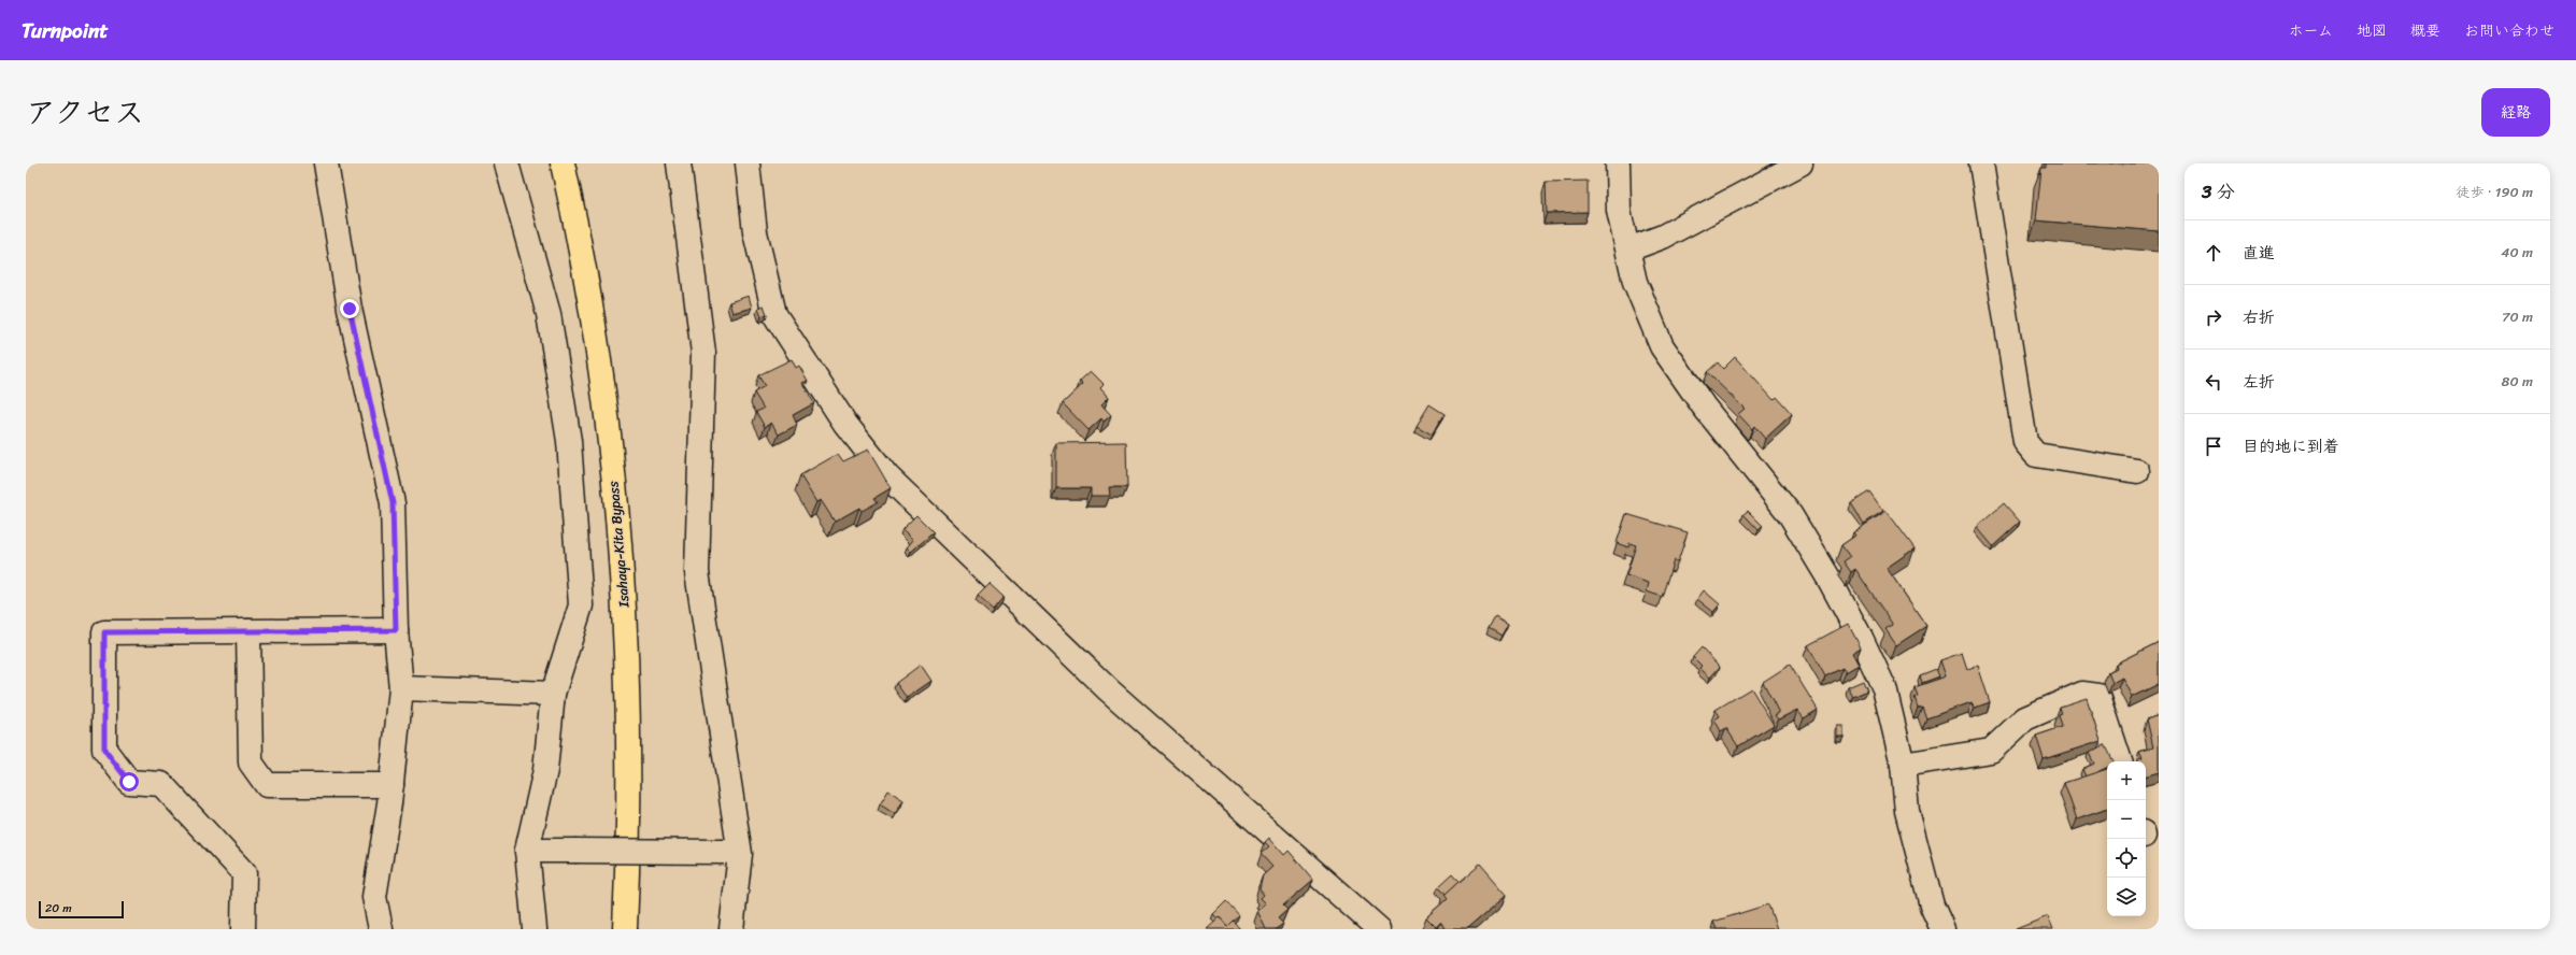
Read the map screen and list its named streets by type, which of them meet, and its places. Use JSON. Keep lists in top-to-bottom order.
{
  "streets": {
    "highway": ["Isahaya-Kita Bypass"]
  },
  "scale_bar": "20 m",
  "page": {
    "header": "Turnpoint",
    "nav": [
      "ホーム",
      "地図",
      "概要",
      "お問い合わせ"
    ],
    "title": "アクセス",
    "buttons": "経路",
    "heading": ["3 分", "徒歩 · 190 m"],
    "list": [
      ["直進", "40 m"],
      ["右折", "70 m"],
      ["左折", "80 m"],
      "目的地に到着"
    ],
    "map_buttons": ["+", "−"],
    "scale": "20 m"
  }
}
